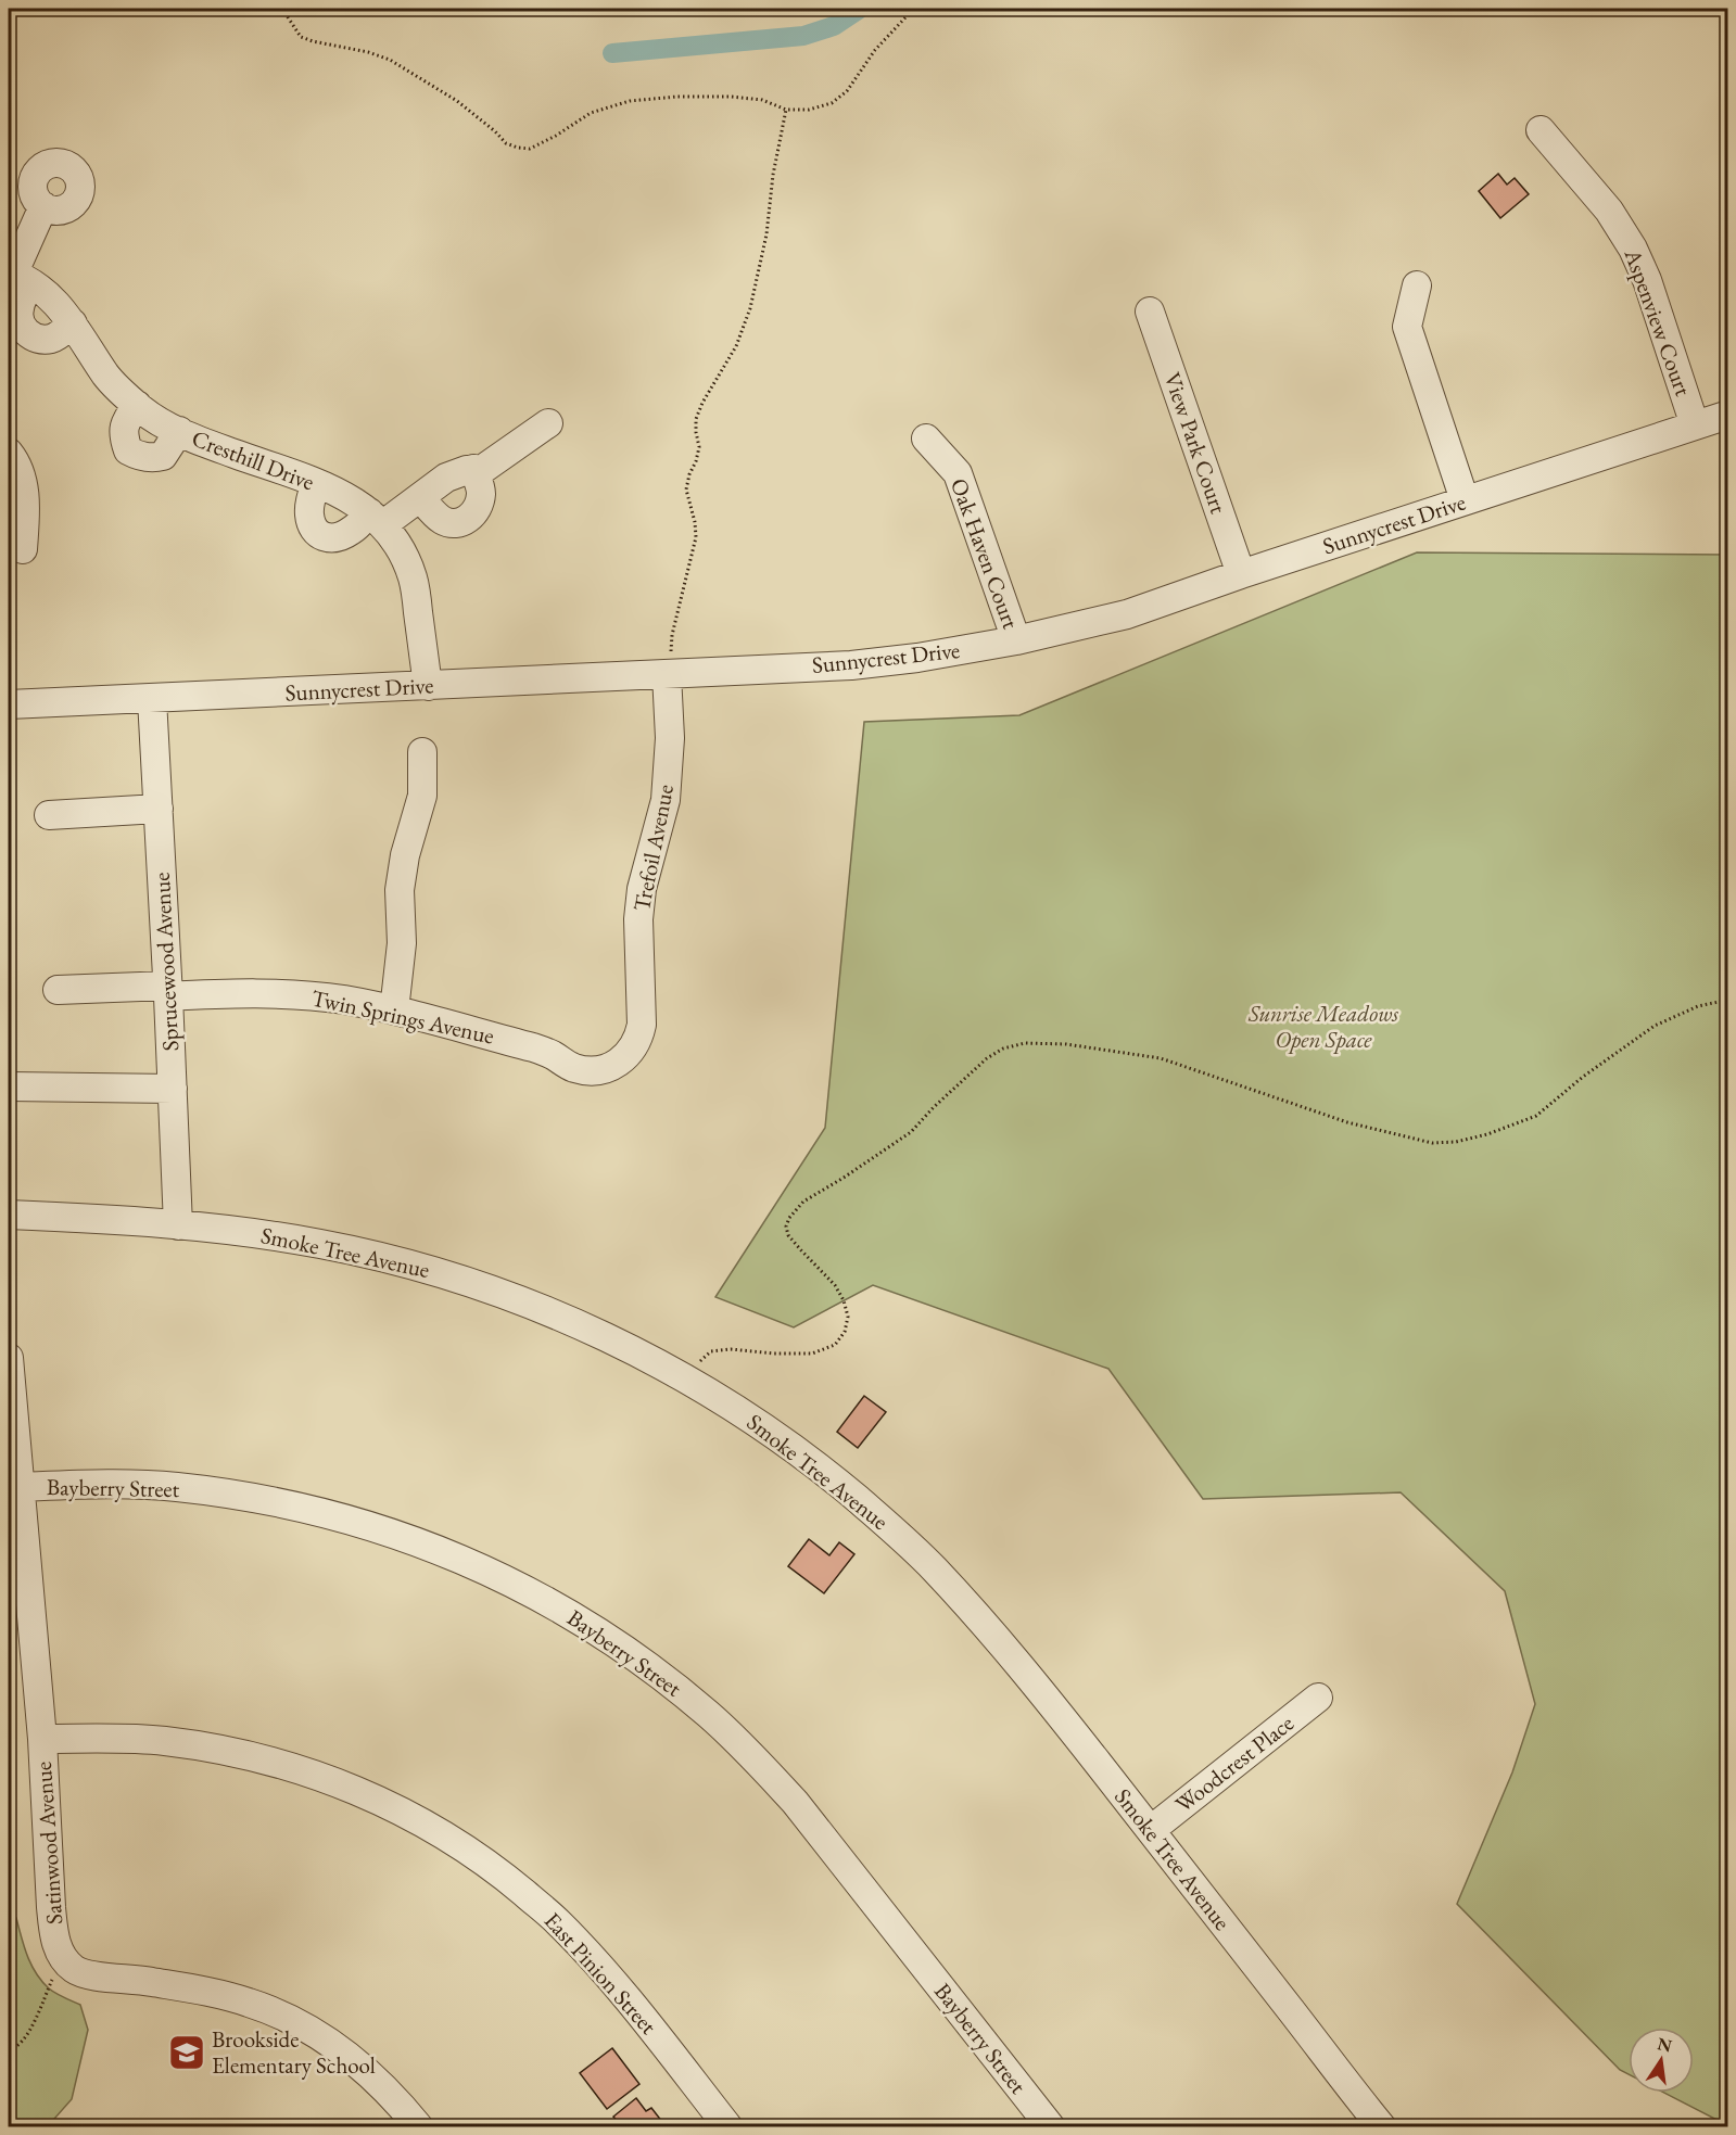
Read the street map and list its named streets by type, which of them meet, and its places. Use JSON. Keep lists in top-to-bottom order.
{
  "streets": {
    "street": [
      "Aspenview Court",
      "View Park Court",
      "Cresthill Drive",
      "Sunnycrest Drive",
      "Oak Haven Court",
      "Trefoil Avenue",
      "Sprucewood Avenue",
      "Twin Springs Avenue",
      "Smoke Tree Avenue",
      "Bayberry Street",
      "Woodcrest Place",
      "Satinwood Avenue",
      "East Pinion Street"
    ]
  },
  "crossings": [
    ["Aspenview Court", "Sunnycrest Drive"],
    ["View Park Court", "Sunnycrest Drive"],
    ["Cresthill Drive", "Sunnycrest Drive"],
    ["Sunnycrest Drive", "Oak Haven Court"],
    ["Sunnycrest Drive", "Trefoil Avenue"],
    ["Sunnycrest Drive", "Sprucewood Avenue"],
    ["Trefoil Avenue", "Twin Springs Avenue"],
    ["Sprucewood Avenue", "Twin Springs Avenue"],
    ["Sprucewood Avenue", "Smoke Tree Avenue"],
    ["Smoke Tree Avenue", "Woodcrest Place"],
    ["Bayberry Street", "Satinwood Avenue"],
    ["Satinwood Avenue", "East Pinion Street"]
  ],
  "parks": ["Sunrise Meadows Open Space"],
  "places": {
    "school or university": ["Brookside Elementary School"]
  },
  "north": "top"
}
